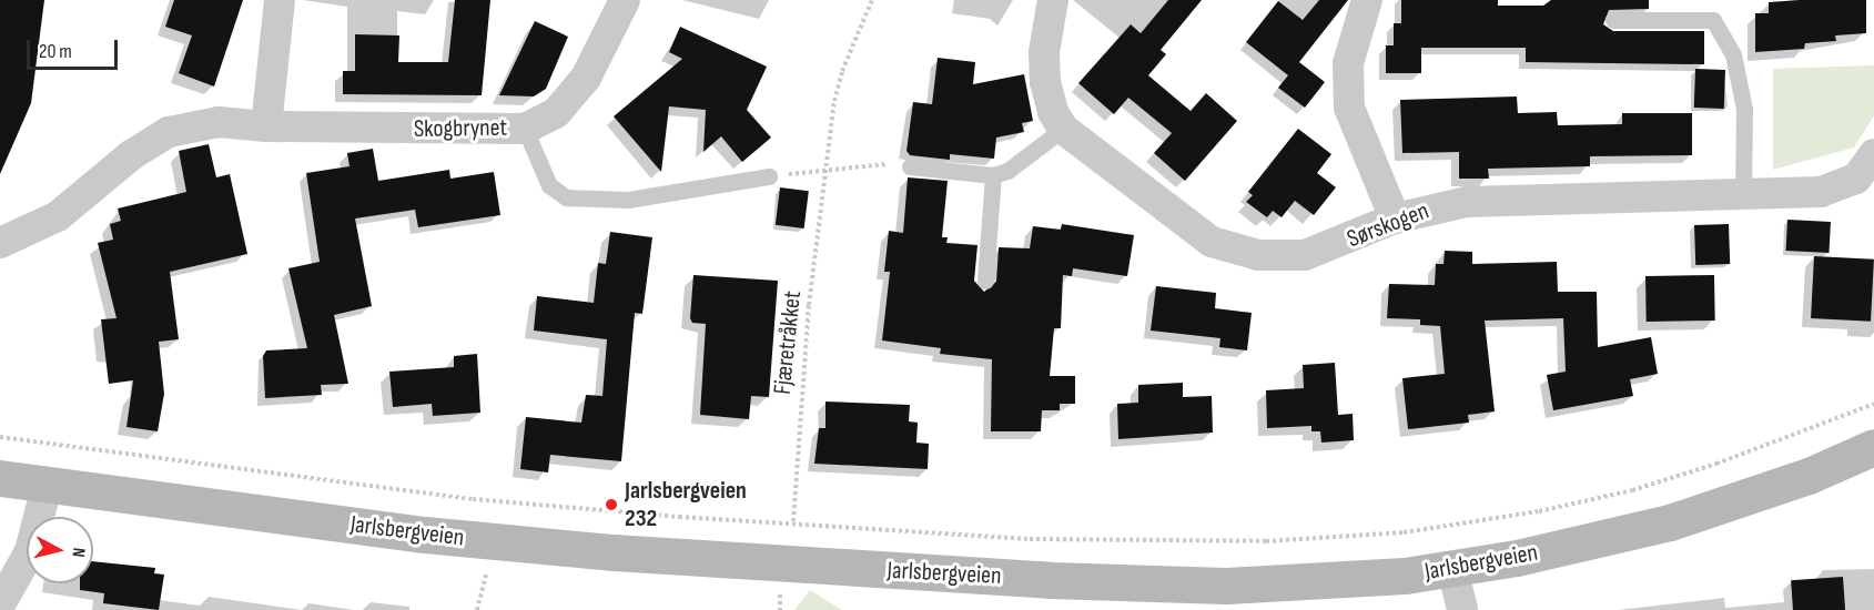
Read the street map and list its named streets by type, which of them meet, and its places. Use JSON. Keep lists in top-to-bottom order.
{
  "streets": {
    "main road": ["Jarlsbergveien"],
    "street": ["Skogbrynet", "Sørskogen"],
    "path": ["Fjæretråkket"]
  },
  "places": ["Jarlsbergveien 232"],
  "scale_bar": "20 m",
  "north": "right"
}
